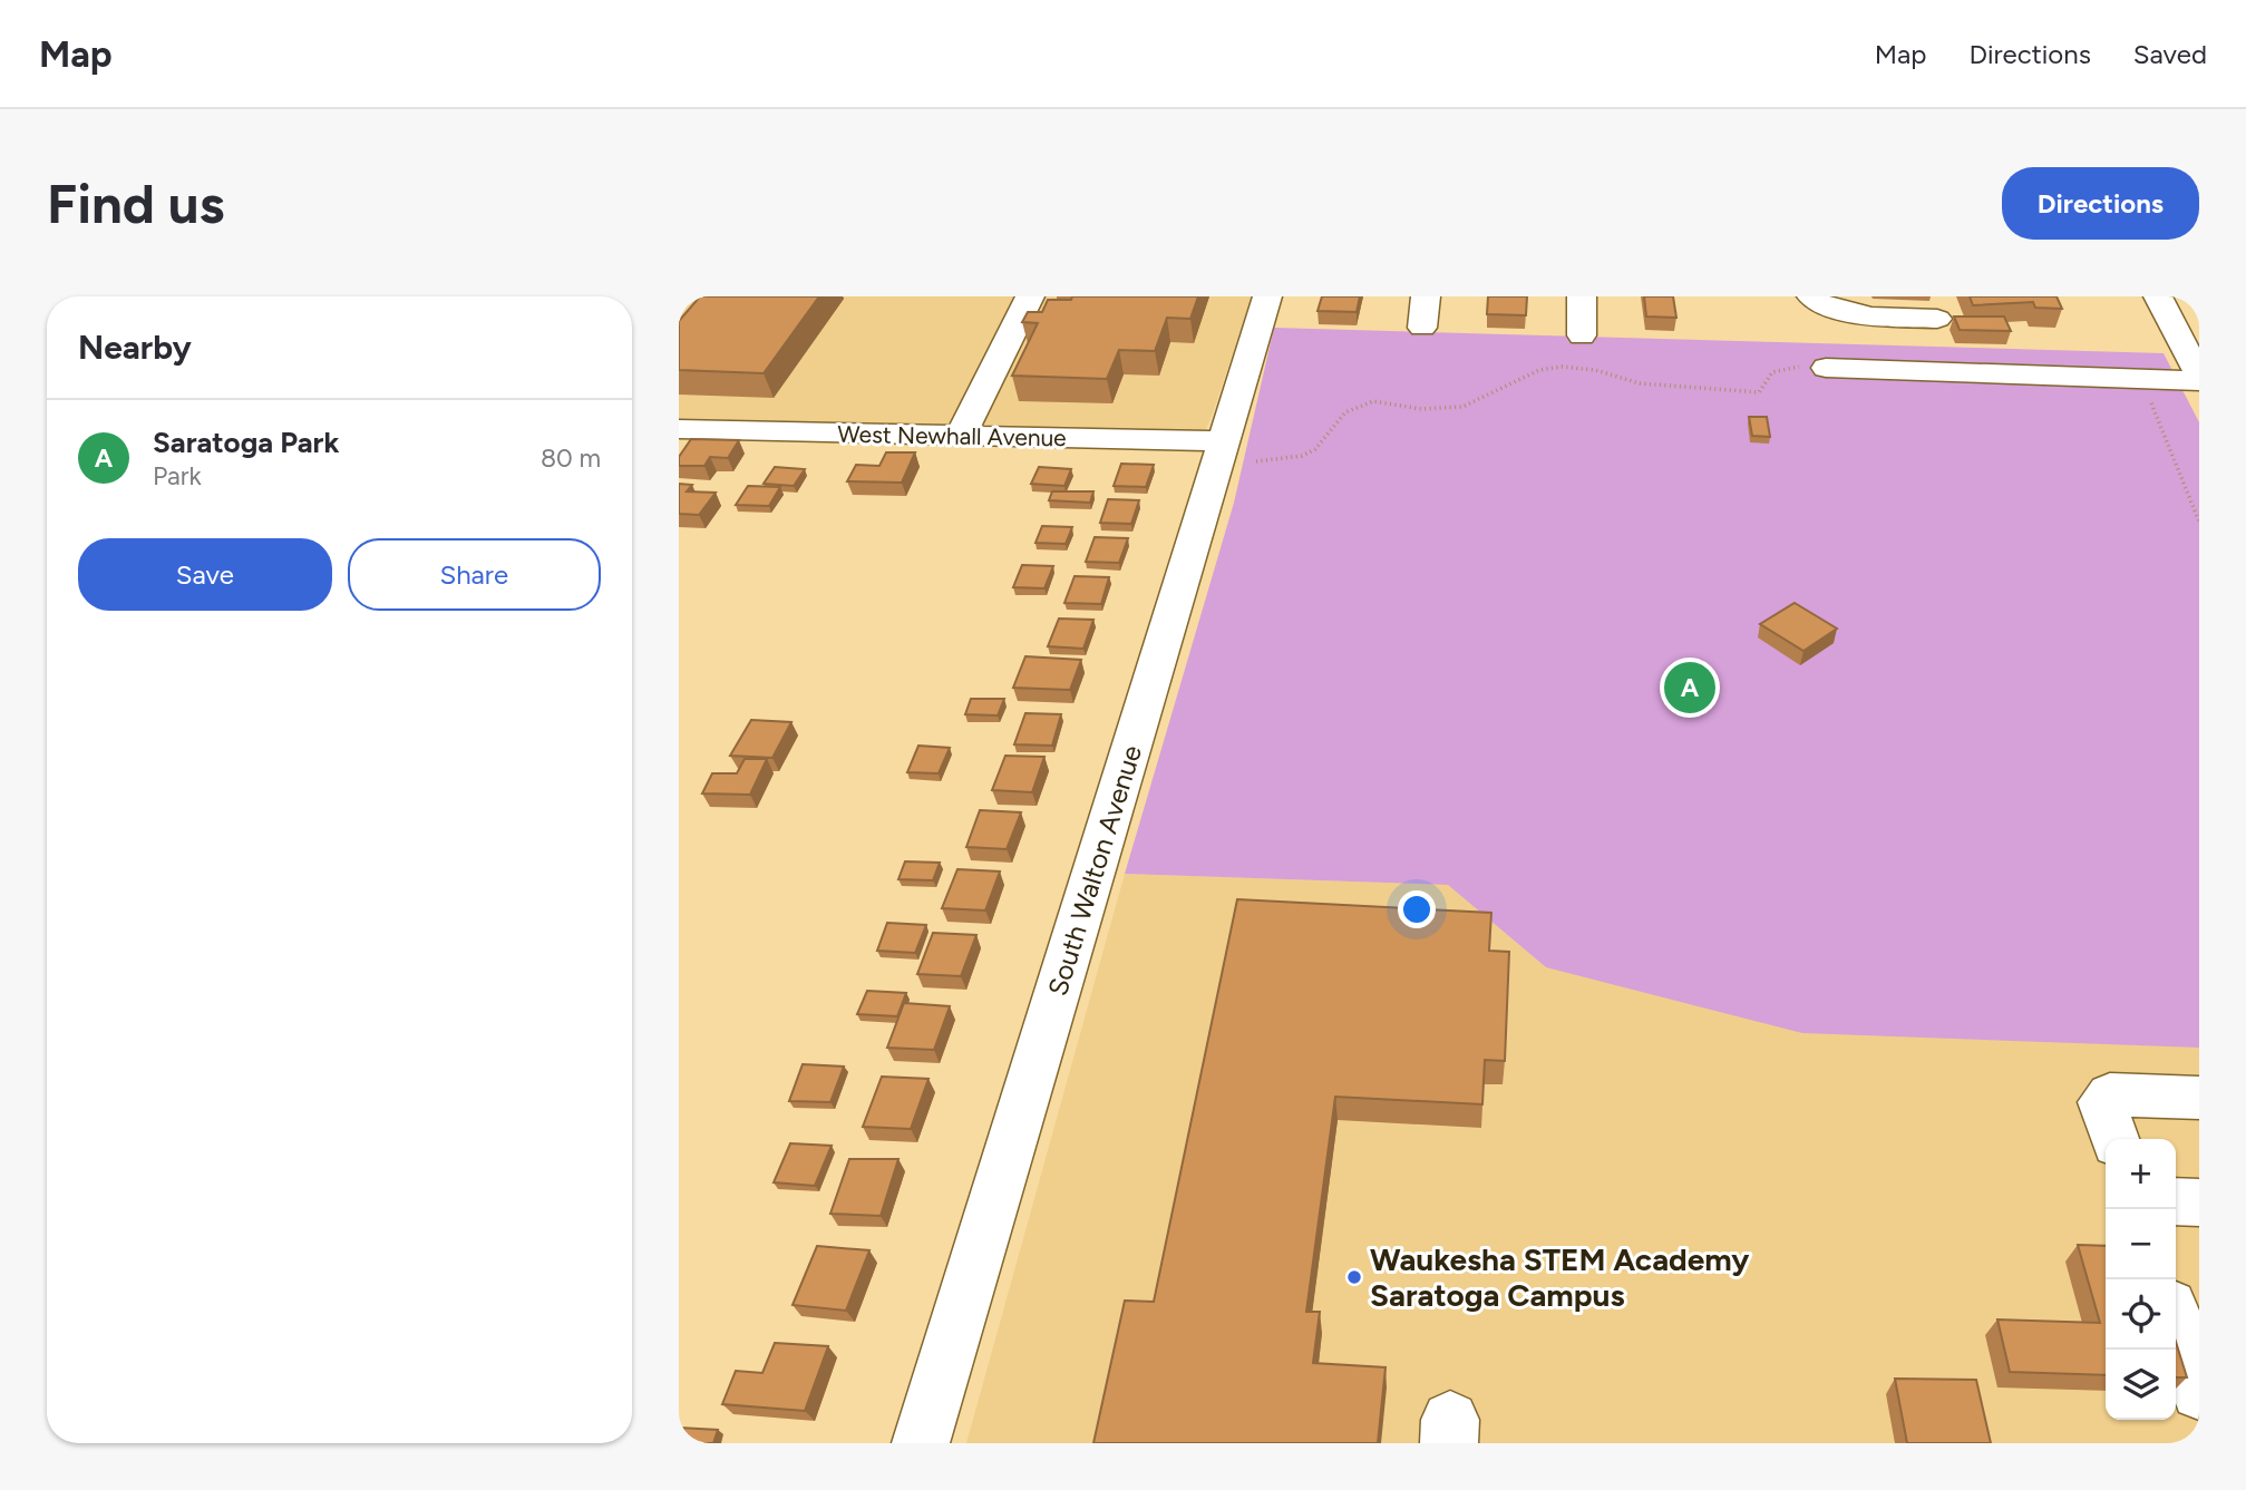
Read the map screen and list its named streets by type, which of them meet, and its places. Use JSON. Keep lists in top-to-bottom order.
{
  "streets": {
    "street": ["West Newhall Avenue", "South Walton Avenue"]
  },
  "crossings": [
    ["West Newhall Avenue", "South Walton Avenue"]
  ],
  "places": ["Waukesha STEM Academy Saratoga Campus"],
  "page": {
    "header": "Map",
    "nav": ["Map", "Directions", "Saved"],
    "buttons": [
      "Directions",
      ["Save", "Share"]
    ],
    "title": "Find us",
    "heading": "Nearby",
    "list": [
      {
        "mark": "A",
        "name": "Saratoga Park",
        "note": "Park",
        "value": "80 m"
      }
    ],
    "pins": "A",
    "map_buttons": ["+", "−"]
  }
}
